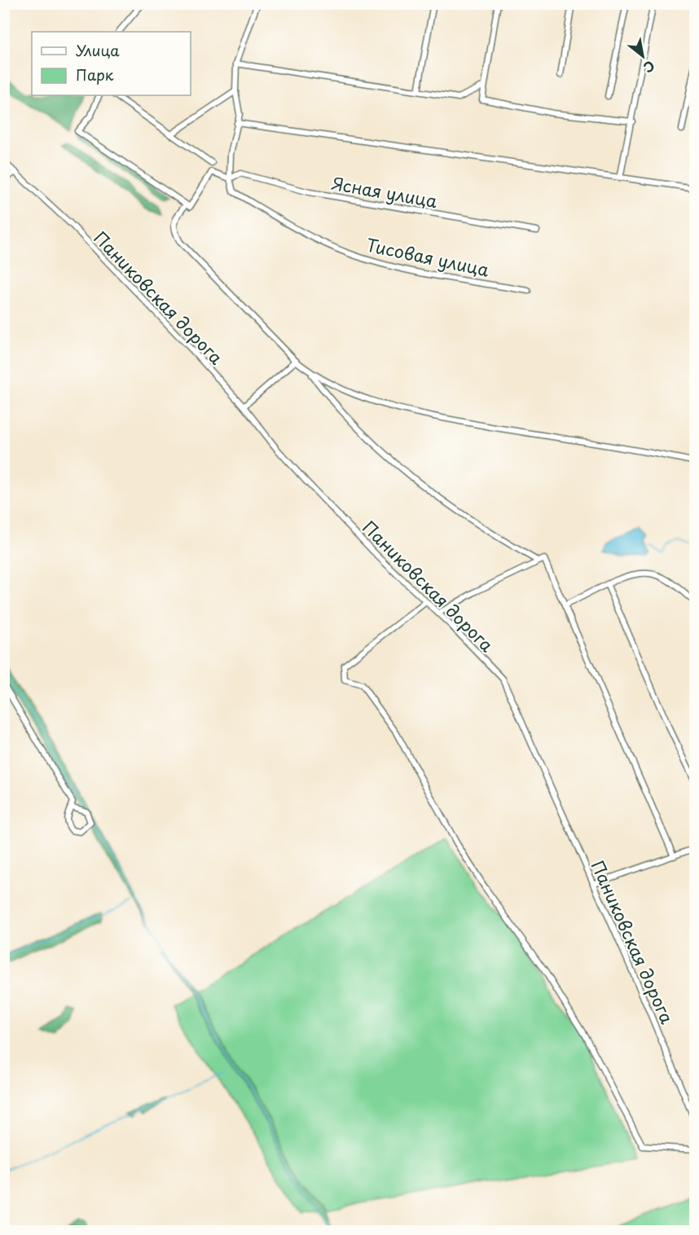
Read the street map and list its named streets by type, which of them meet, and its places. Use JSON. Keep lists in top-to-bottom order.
{
  "streets": {
    "street": ["Ясная улица", "Тисовая улица", "Паниковская дорога"]
  },
  "crossings": [
    ["Ясная улица", "Тисовая улица"]
  ],
  "legend": ["Улица", "Парк"],
  "north": "bottom right"
}
